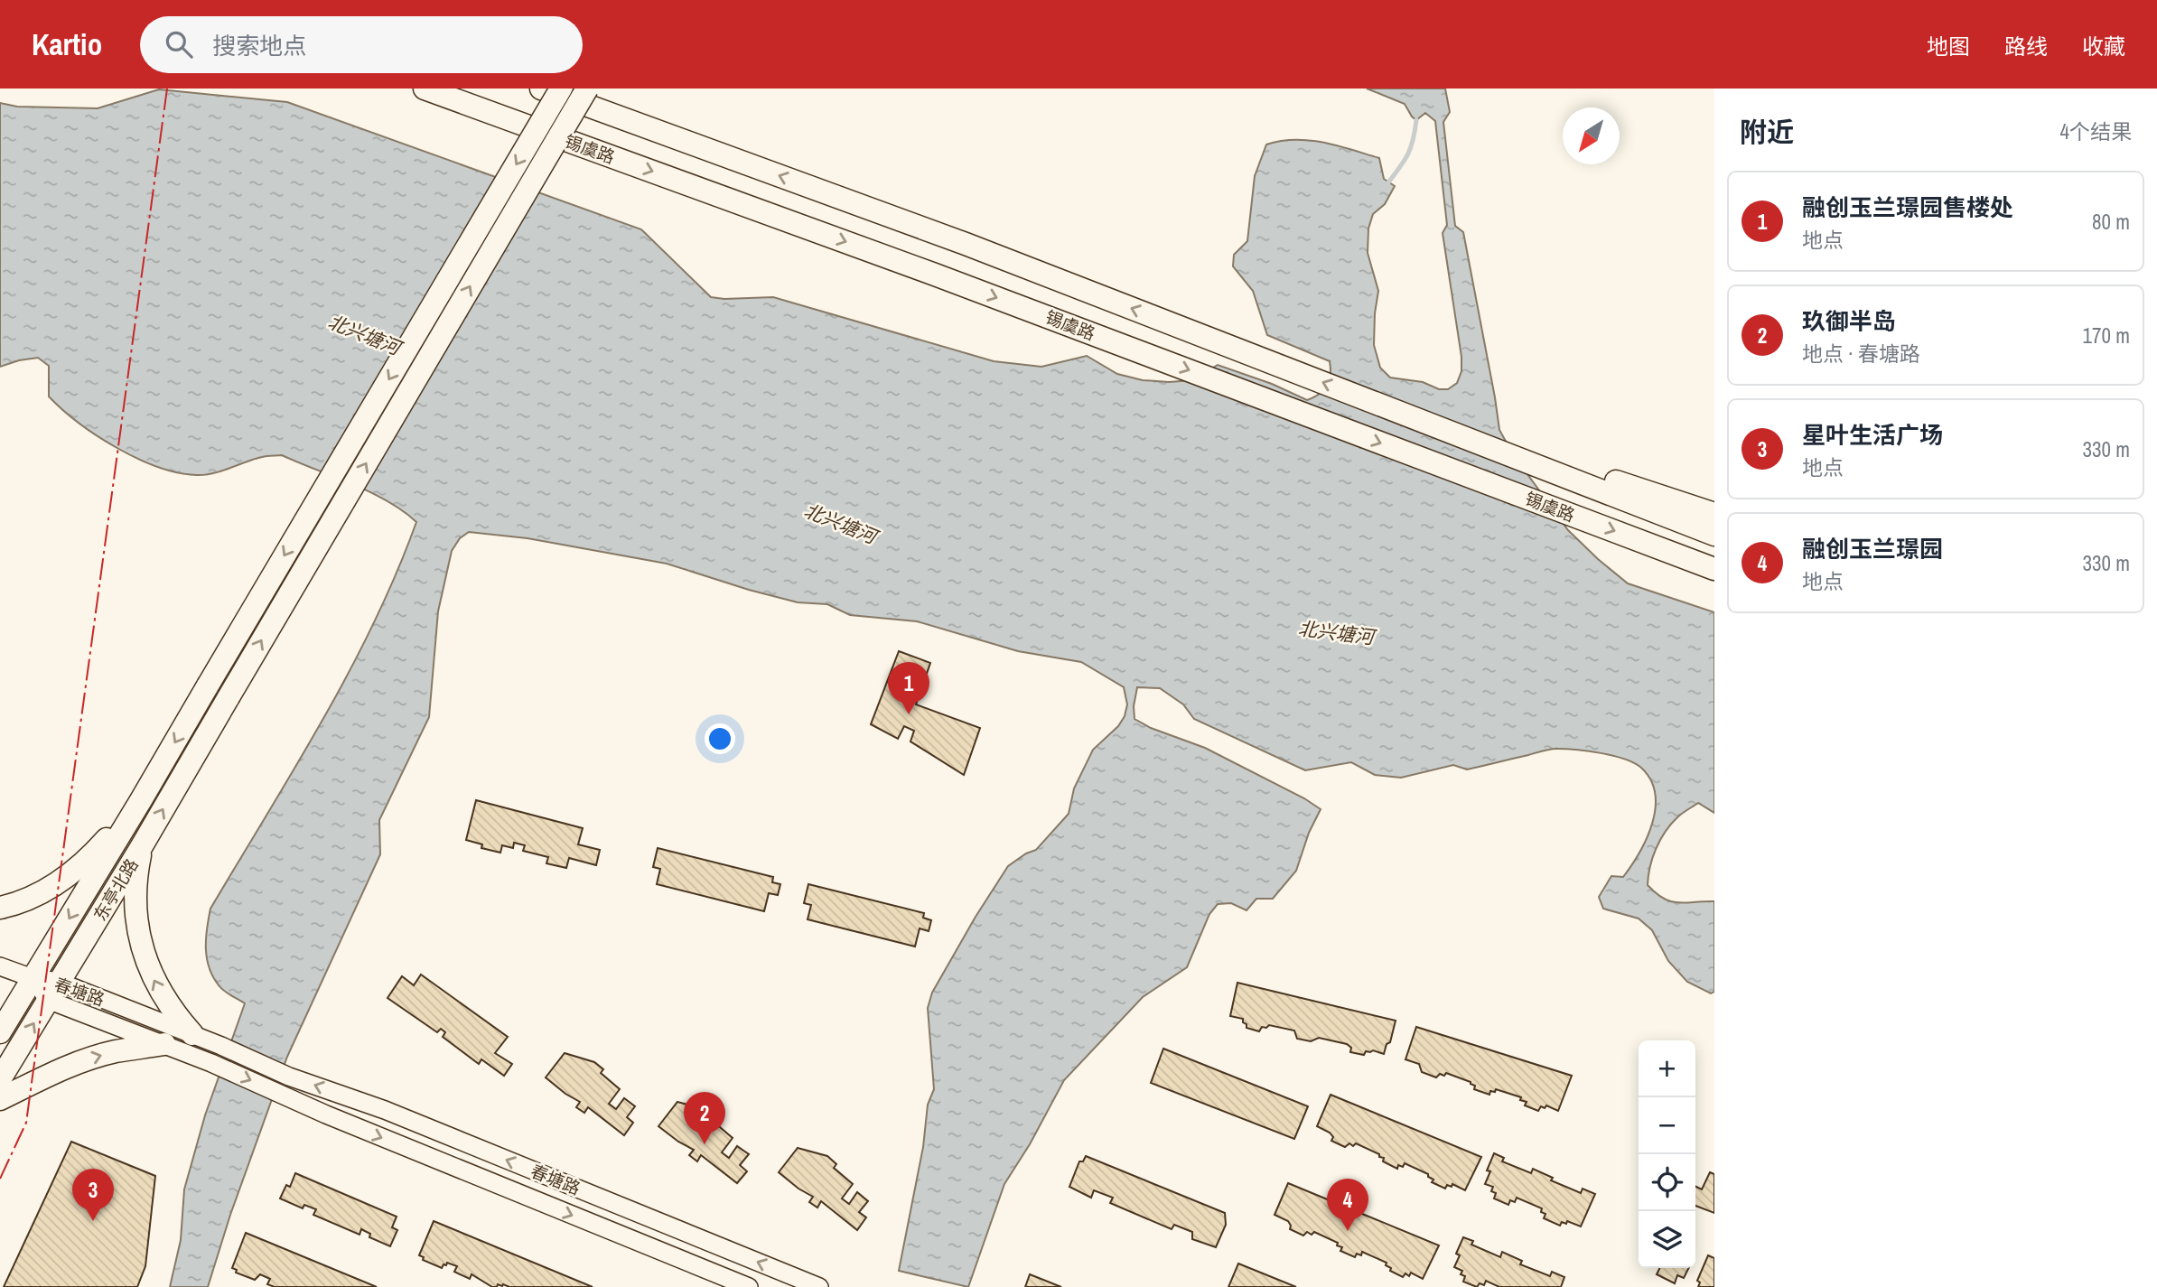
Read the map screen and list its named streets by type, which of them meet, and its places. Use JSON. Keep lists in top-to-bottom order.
{
  "streets": {
    "main road": ["锡虞路", "东亭北路"],
    "street": ["春塘路"]
  },
  "crossings": [
    ["东亭北路", "春塘路"]
  ],
  "water": ["北兴塘河"],
  "north": "bottom left",
  "page": {
    "header": "Kartio",
    "search": "搜索地点",
    "nav": ["地图", "路线", "收藏"],
    "heading": ["附近", "4个结果"],
    "list": [
      {
        "mark": "1",
        "name": "融创玉兰璟园售楼处",
        "note": "地点",
        "value": "80 m"
      },
      {
        "mark": "2",
        "name": "玖御半岛",
        "note": "地点 · 春塘路",
        "value": "170 m"
      },
      {
        "mark": "3",
        "name": "星叶生活广场",
        "note": "地点",
        "value": "330 m"
      },
      {
        "mark": "4",
        "name": "融创玉兰璟园",
        "note": "地点",
        "value": "330 m"
      }
    ],
    "pins": [
      "1",
      "2",
      "3",
      "4"
    ],
    "map_buttons": ["+", "−"]
  }
}
